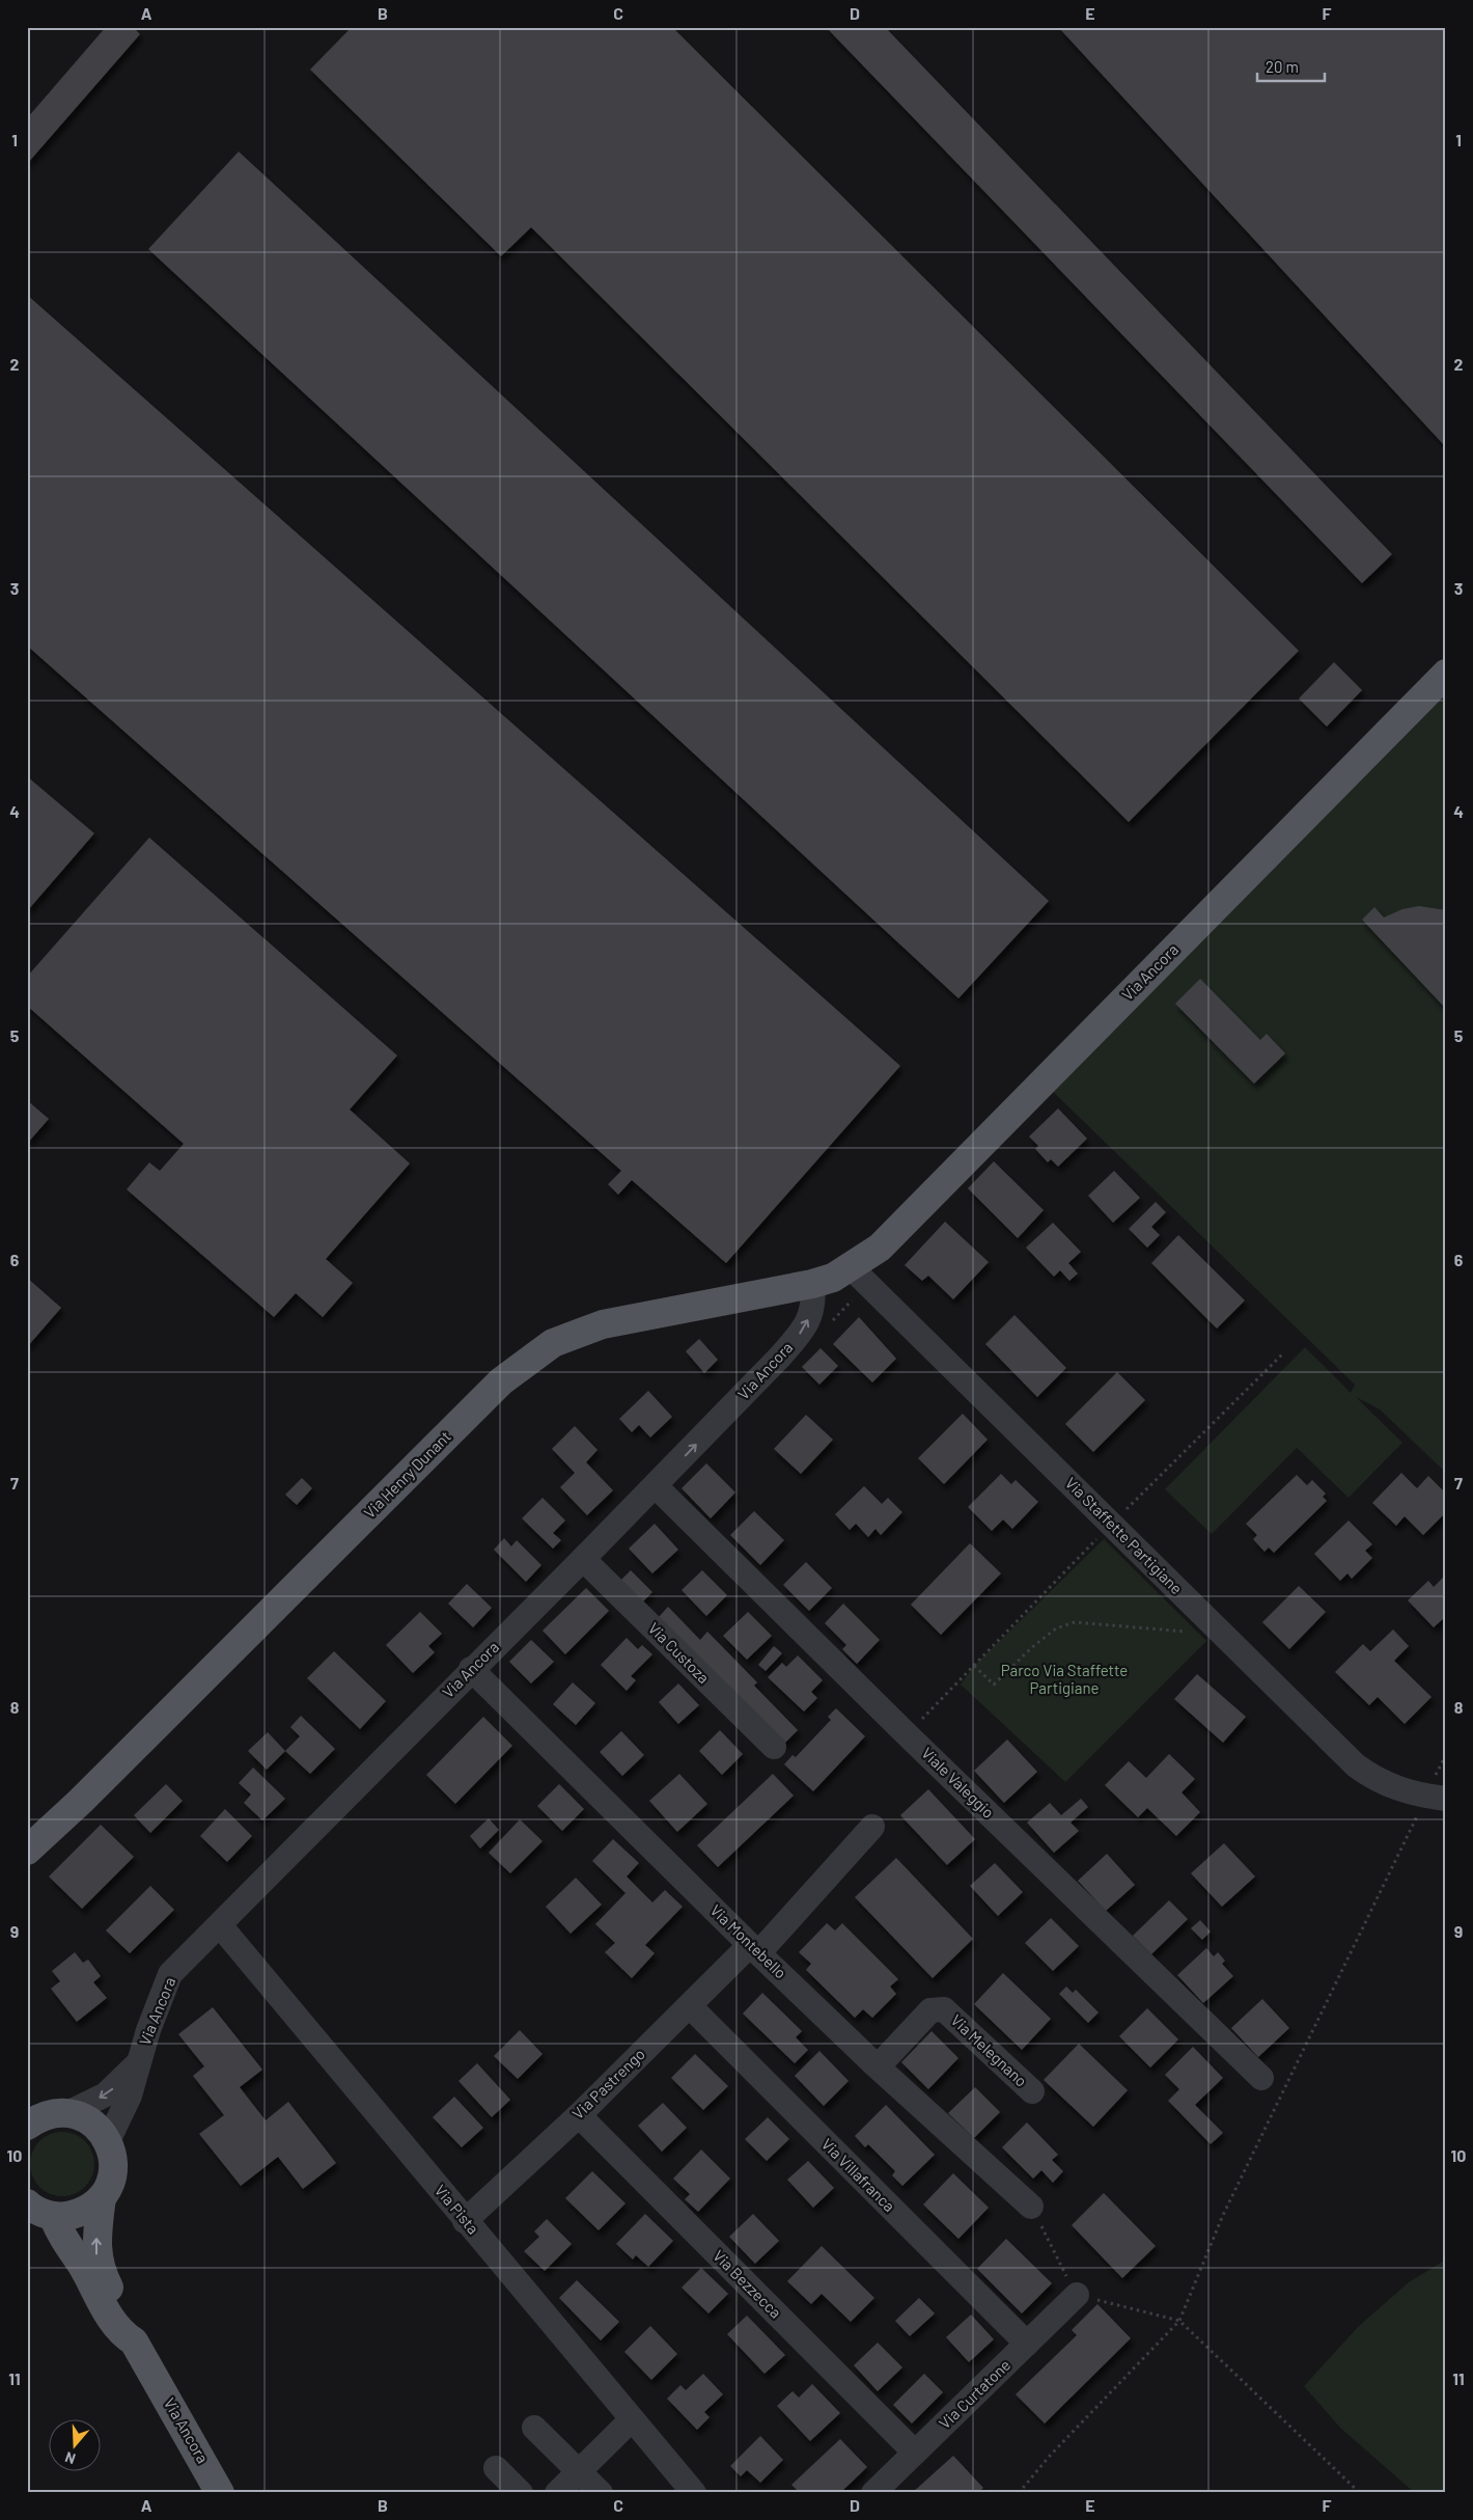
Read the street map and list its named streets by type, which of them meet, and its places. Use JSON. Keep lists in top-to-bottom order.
{
  "streets": {
    "main road": ["Via Ancora", "Via Henry Dunant"],
    "street": [
      "Via Staffette Partigiane",
      "Via Custoza",
      "Viale Valeggio",
      "Via Montebello",
      "Via Melegnano",
      "Via Pastrengo",
      "Via Villafranca",
      "Via Pista",
      "Via Bezzecca",
      "Via Curtatone"
    ]
  },
  "crossings": [
    ["Via Ancora", "Via Henry Dunant"],
    ["Via Ancora", "Via Staffette Partigiane"],
    ["Via Ancora", "Via Custoza"],
    ["Via Ancora", "Viale Valeggio"],
    ["Via Ancora", "Via Montebello"],
    ["Via Ancora", "Via Pista"],
    ["Via Montebello", "Via Melegnano"],
    ["Via Montebello", "Via Pastrengo"],
    ["Via Pastrengo", "Via Villafranca"],
    ["Via Pastrengo", "Via Pista"],
    ["Via Pastrengo", "Via Bezzecca"],
    ["Via Villafranca", "Via Curtatone"],
    ["Via Bezzecca", "Via Curtatone"]
  ],
  "parks": ["Parco Via Staffette Partigiane"],
  "scale_bar": "20 m",
  "north": "bottom",
  "grid": {
    "columns": [
      "A",
      "B",
      "C",
      "D",
      "E",
      "F"
    ],
    "rows": [
      "1",
      "2",
      "3",
      "4",
      "5",
      "6",
      "7",
      "8",
      "9",
      "10",
      "11"
    ]
  }
}
